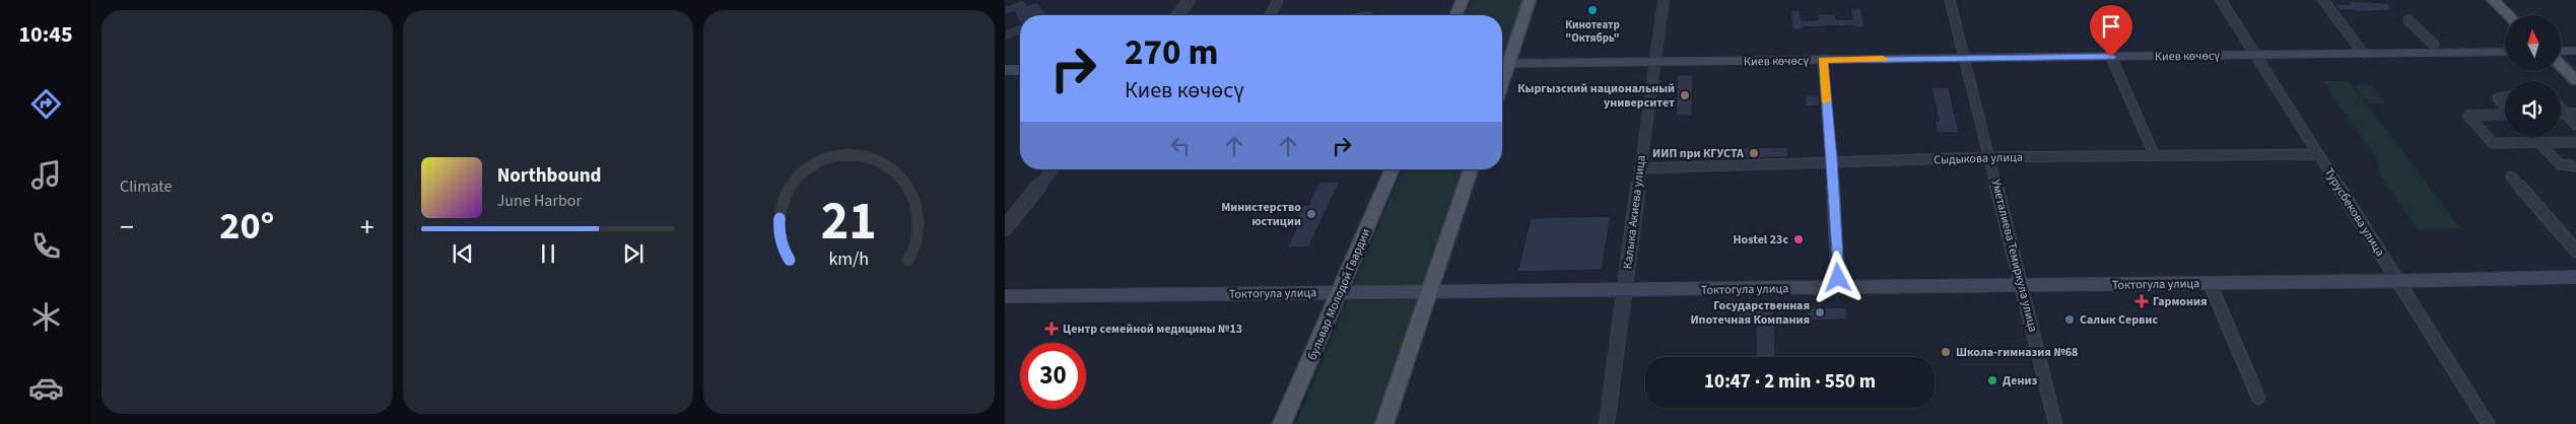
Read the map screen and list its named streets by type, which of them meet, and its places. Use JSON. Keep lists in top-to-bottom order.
{
  "streets": {
    "main road": ["Киев көчөсү", "Токтогула улица", "бульвар Молодой Гвардии"],
    "street": [
      "Сыдыкова улица",
      "Калыка Акиева улица",
      "Турусбекова улица",
      "Уметалиева Темиркула улица"
    ]
  },
  "crossings": [
    ["Киев көчөсү", "Калыка Акиева улица"],
    ["Киев көчөсү", "Турусбекова улица"],
    ["Киев көчөсү", "Уметалиева Темиркула улица"],
    ["Сыдыкова улица", "Калыка Акиева улица"],
    ["Сыдыкова улица", "Турусбекова улица"],
    ["Сыдыкова улица", "Уметалиева Темиркула улица"],
    ["Калыка Акиева улица", "Токтогула улица"],
    ["Турусбекова улица", "Токтогула улица"],
    ["Уметалиева Темиркула улица", "Токтогула улица"],
    ["Токтогула улица", "бульвар Молодой Гвардии"]
  ],
  "places": {
    "other": [
      "Кинотеатр \"Октябрь\"",
      "Кыргызский национальный университет",
      "ИИП при КГУСТА",
      "Министерство юстиции",
      "Hostel 23c",
      "Государственная Ипотечная Компания",
      "Салык Сервис",
      "Школа-гимназия №68",
      "Дениз"
    ],
    "health": ["Гармония", "Центр семейной медицины №13"]
  },
  "north": "top",
  "page": {
    "tabs": "10:45",
    "tile": "Climate",
    "turn": ["270 m", "Киев көчөсү"],
    "song": ["Northbound", "June Harbor"],
    "heat": ["−", "20°", "+"],
    "limit": "30",
    "trip": "10:47 · 2 min · 550 m",
    "gauge": ["21", "km/h"]
  }
}
